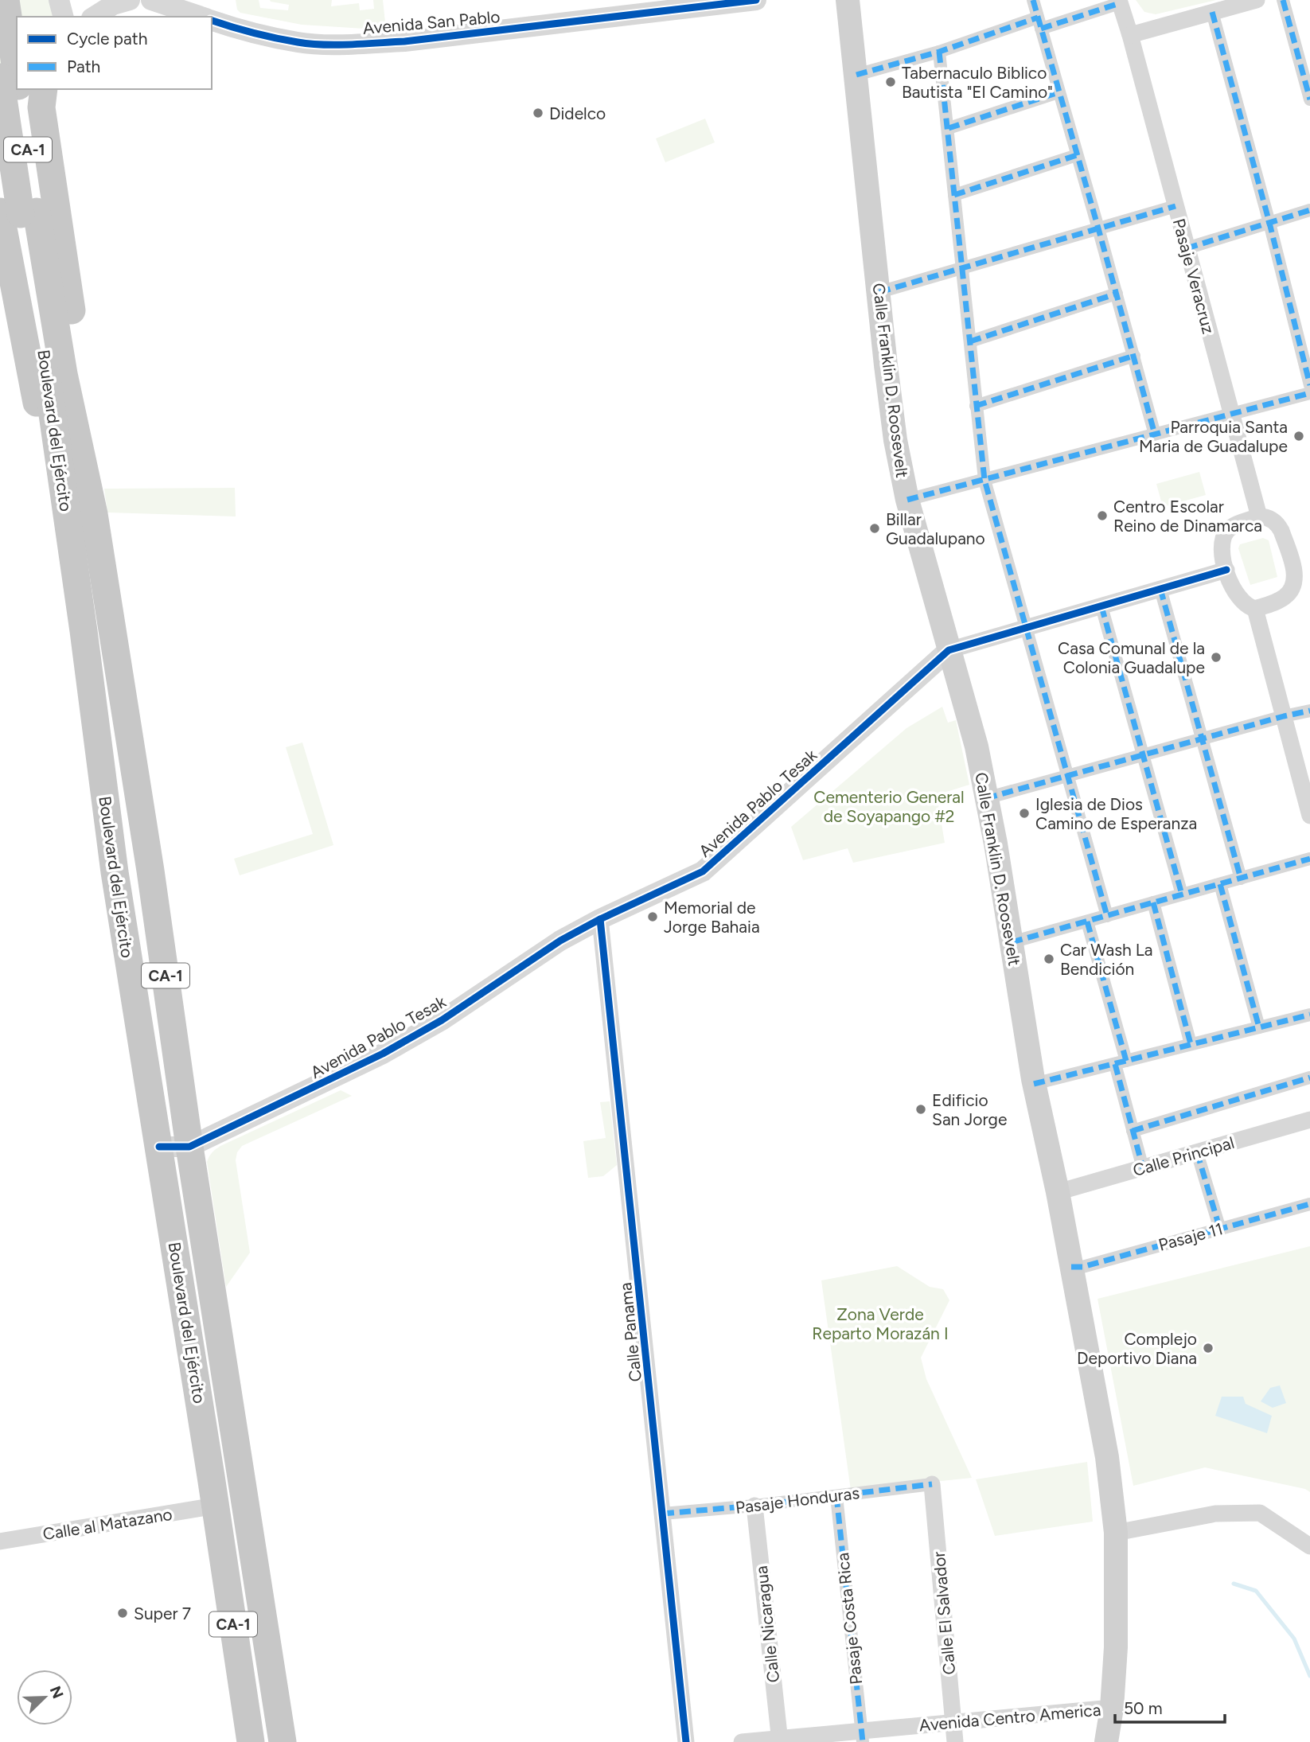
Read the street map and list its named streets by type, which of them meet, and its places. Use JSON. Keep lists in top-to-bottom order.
{
  "streets": {
    "highway": ["CA-1", "Boulevard del Ejército"],
    "main road": ["Calle Franklin D. Roosevelt"],
    "street": [
      "Avenida San Pablo",
      "Pasaje Veracruz",
      "Avenida Pablo Tesak",
      "Calle Principal",
      "Pasaje 11",
      "Calle Panama",
      "Pasaje Honduras",
      "Calle al Matazano",
      "Calle El Salvador",
      "Pasaje Costa Rica",
      "Calle Nicaragua",
      "Avenida Centro America"
    ]
  },
  "crossings": [
    ["Pasaje Veracruz", "Avenida Pablo Tesak"],
    ["Calle Franklin D. Roosevelt", "Avenida Pablo Tesak"],
    ["Calle Franklin D. Roosevelt", "Calle Principal"],
    ["Calle Franklin D. Roosevelt", "Pasaje 11"],
    ["Calle Franklin D. Roosevelt", "Avenida Centro America"],
    ["Boulevard del Ejército", "Avenida Pablo Tesak"],
    ["Boulevard del Ejército", "Calle al Matazano"],
    ["Avenida Pablo Tesak", "Calle Panama"],
    ["Calle Panama", "Pasaje Honduras"],
    ["Pasaje Honduras", "Calle El Salvador"],
    ["Pasaje Honduras", "Pasaje Costa Rica"],
    ["Pasaje Honduras", "Calle Nicaragua"],
    ["Calle El Salvador", "Avenida Centro America"],
    ["Pasaje Costa Rica", "Avenida Centro America"],
    ["Calle Nicaragua", "Avenida Centro America"]
  ],
  "parks": ["Cementerio General de Soyapango #2", "Zona Verde Reparto Morazán I"],
  "places": [
    "Tabernaculo Biblico Bautista \"El Camino\"",
    "Didelco",
    "Parroquia Santa Maria de Guadalupe",
    "Centro Escolar Reino de Dinamarca",
    "Billar Guadalupano",
    "Casa Comunal de la Colonia Guadalupe",
    "Iglesia de Dios Camino de Esperanza",
    "Memorial de Jorge Bahaia",
    "Car Wash La Bendición",
    "Edificio San Jorge",
    "Complejo Deportivo Diana",
    "Super 7"
  ],
  "legend": ["Cycle path", "Path"],
  "scale_bar": "50 m",
  "north": "top right"
}
